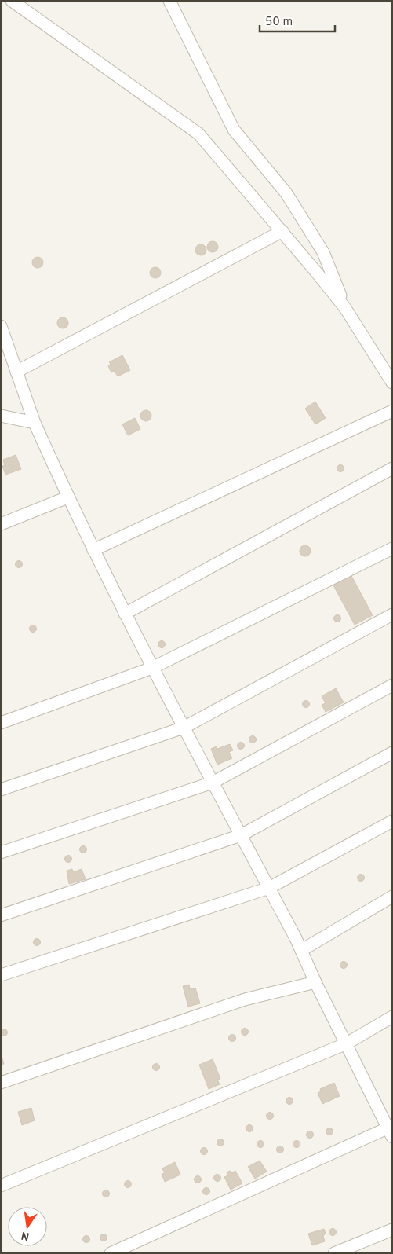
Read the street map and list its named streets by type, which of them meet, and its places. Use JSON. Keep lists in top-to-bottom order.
{
  "scale_bar": "50 m",
  "north": "bottom"
}
